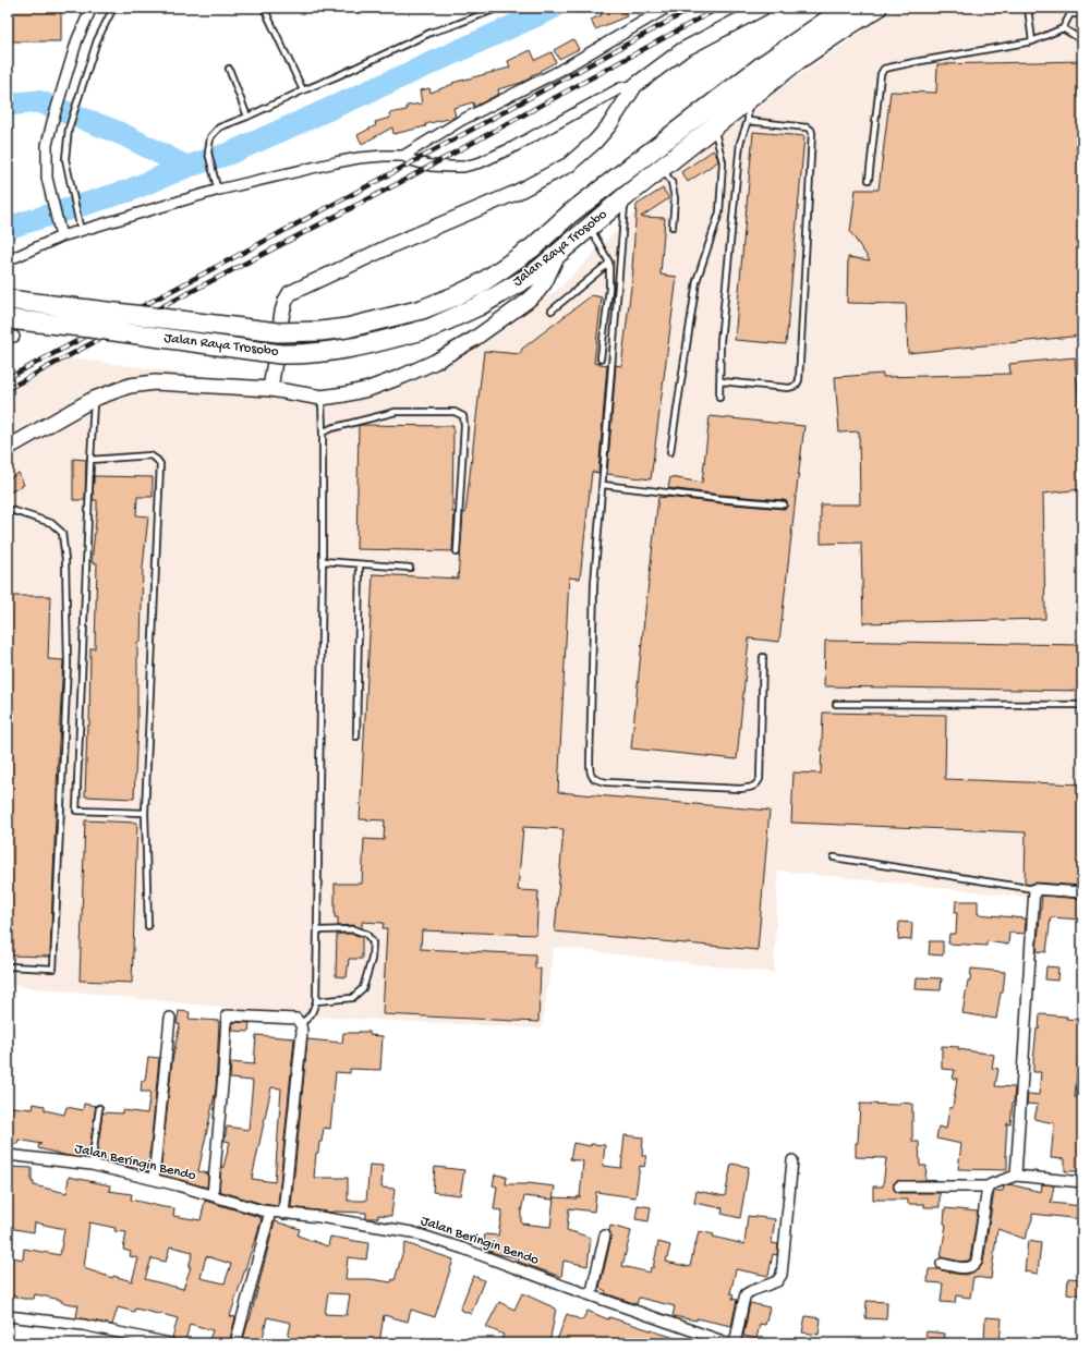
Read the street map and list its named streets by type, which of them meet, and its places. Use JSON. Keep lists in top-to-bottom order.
{
  "streets": {
    "highway": ["Jalan Raya Trosobo"],
    "street": ["Jalan Beringin Bendo"]
  }
}
